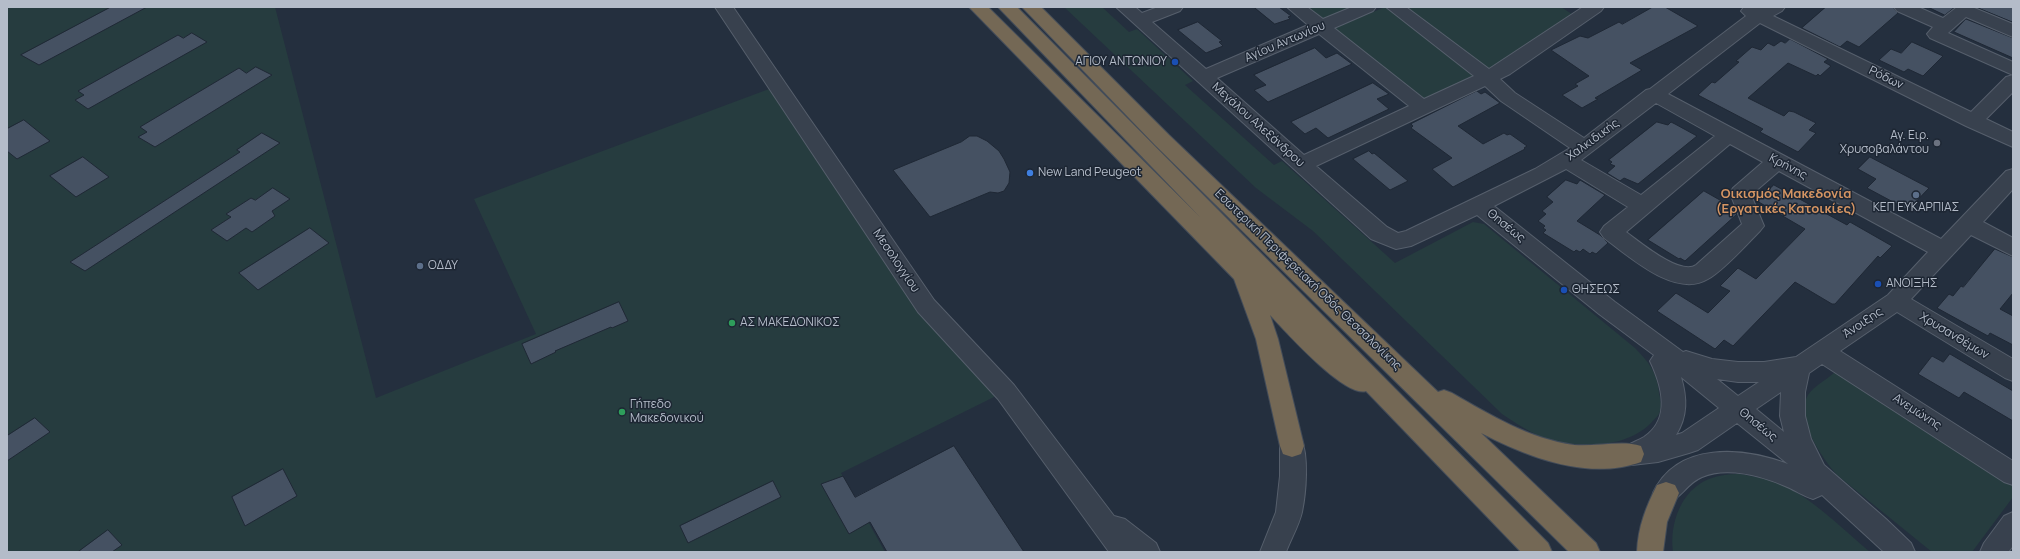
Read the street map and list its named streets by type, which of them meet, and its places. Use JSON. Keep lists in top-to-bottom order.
{
  "streets": {
    "highway": ["Εσωτερική Περιφερειακή Οδός Θεσσαλονίκης"],
    "street": [
      "Αγίου Αντωνίου",
      "Ρόδων",
      "Μεγάλου Αλεξάνδρου",
      "Χαλκιδικής",
      "Κρήνης",
      "Θησέως",
      "Μεσολογγίου",
      "Άνοιξης",
      "Χρυσανθέμων",
      "Ανεμώνης"
    ]
  },
  "crossings": [
    ["Αγίου Αντωνίου", "Μεγάλου Αλεξάνδρου"],
    ["Ρόδων", "Χαλκιδικής"],
    ["Μεγάλου Αλεξάνδρου", "Χαλκιδικής"],
    ["Χαλκιδικής", "Κρήνης"],
    ["Χαλκιδικής", "Θησέως"],
    ["Κρήνης", "Άνοιξης"],
    ["Θησέως", "Άνοιξης"],
    ["Άνοιξης", "Χρυσανθέμων"],
    ["Άνοιξης", "Ανεμώνης"]
  ],
  "districts": ["Οικισμός Μακεδονία (Εργατικές Κατοικίες)"],
  "places": [
    "ΑΓΙΟΥ ΑΝΤΩΝΙΟΥ",
    "Αγ. Ειρ. Χρυσοβαλάντου",
    "New Land Peugeot",
    "ΚΕΠ ΕΥΚΑΡΠΙΑΣ",
    "ΟΔΔΥ",
    "ΑΝΟΙΞΗΣ",
    "ΘΗΣΕΩΣ",
    "ΑΣ ΜΑΚΕΔΟΝΙΚΟΣ",
    "Γήπεδο Μακεδονικού"
  ]
}
